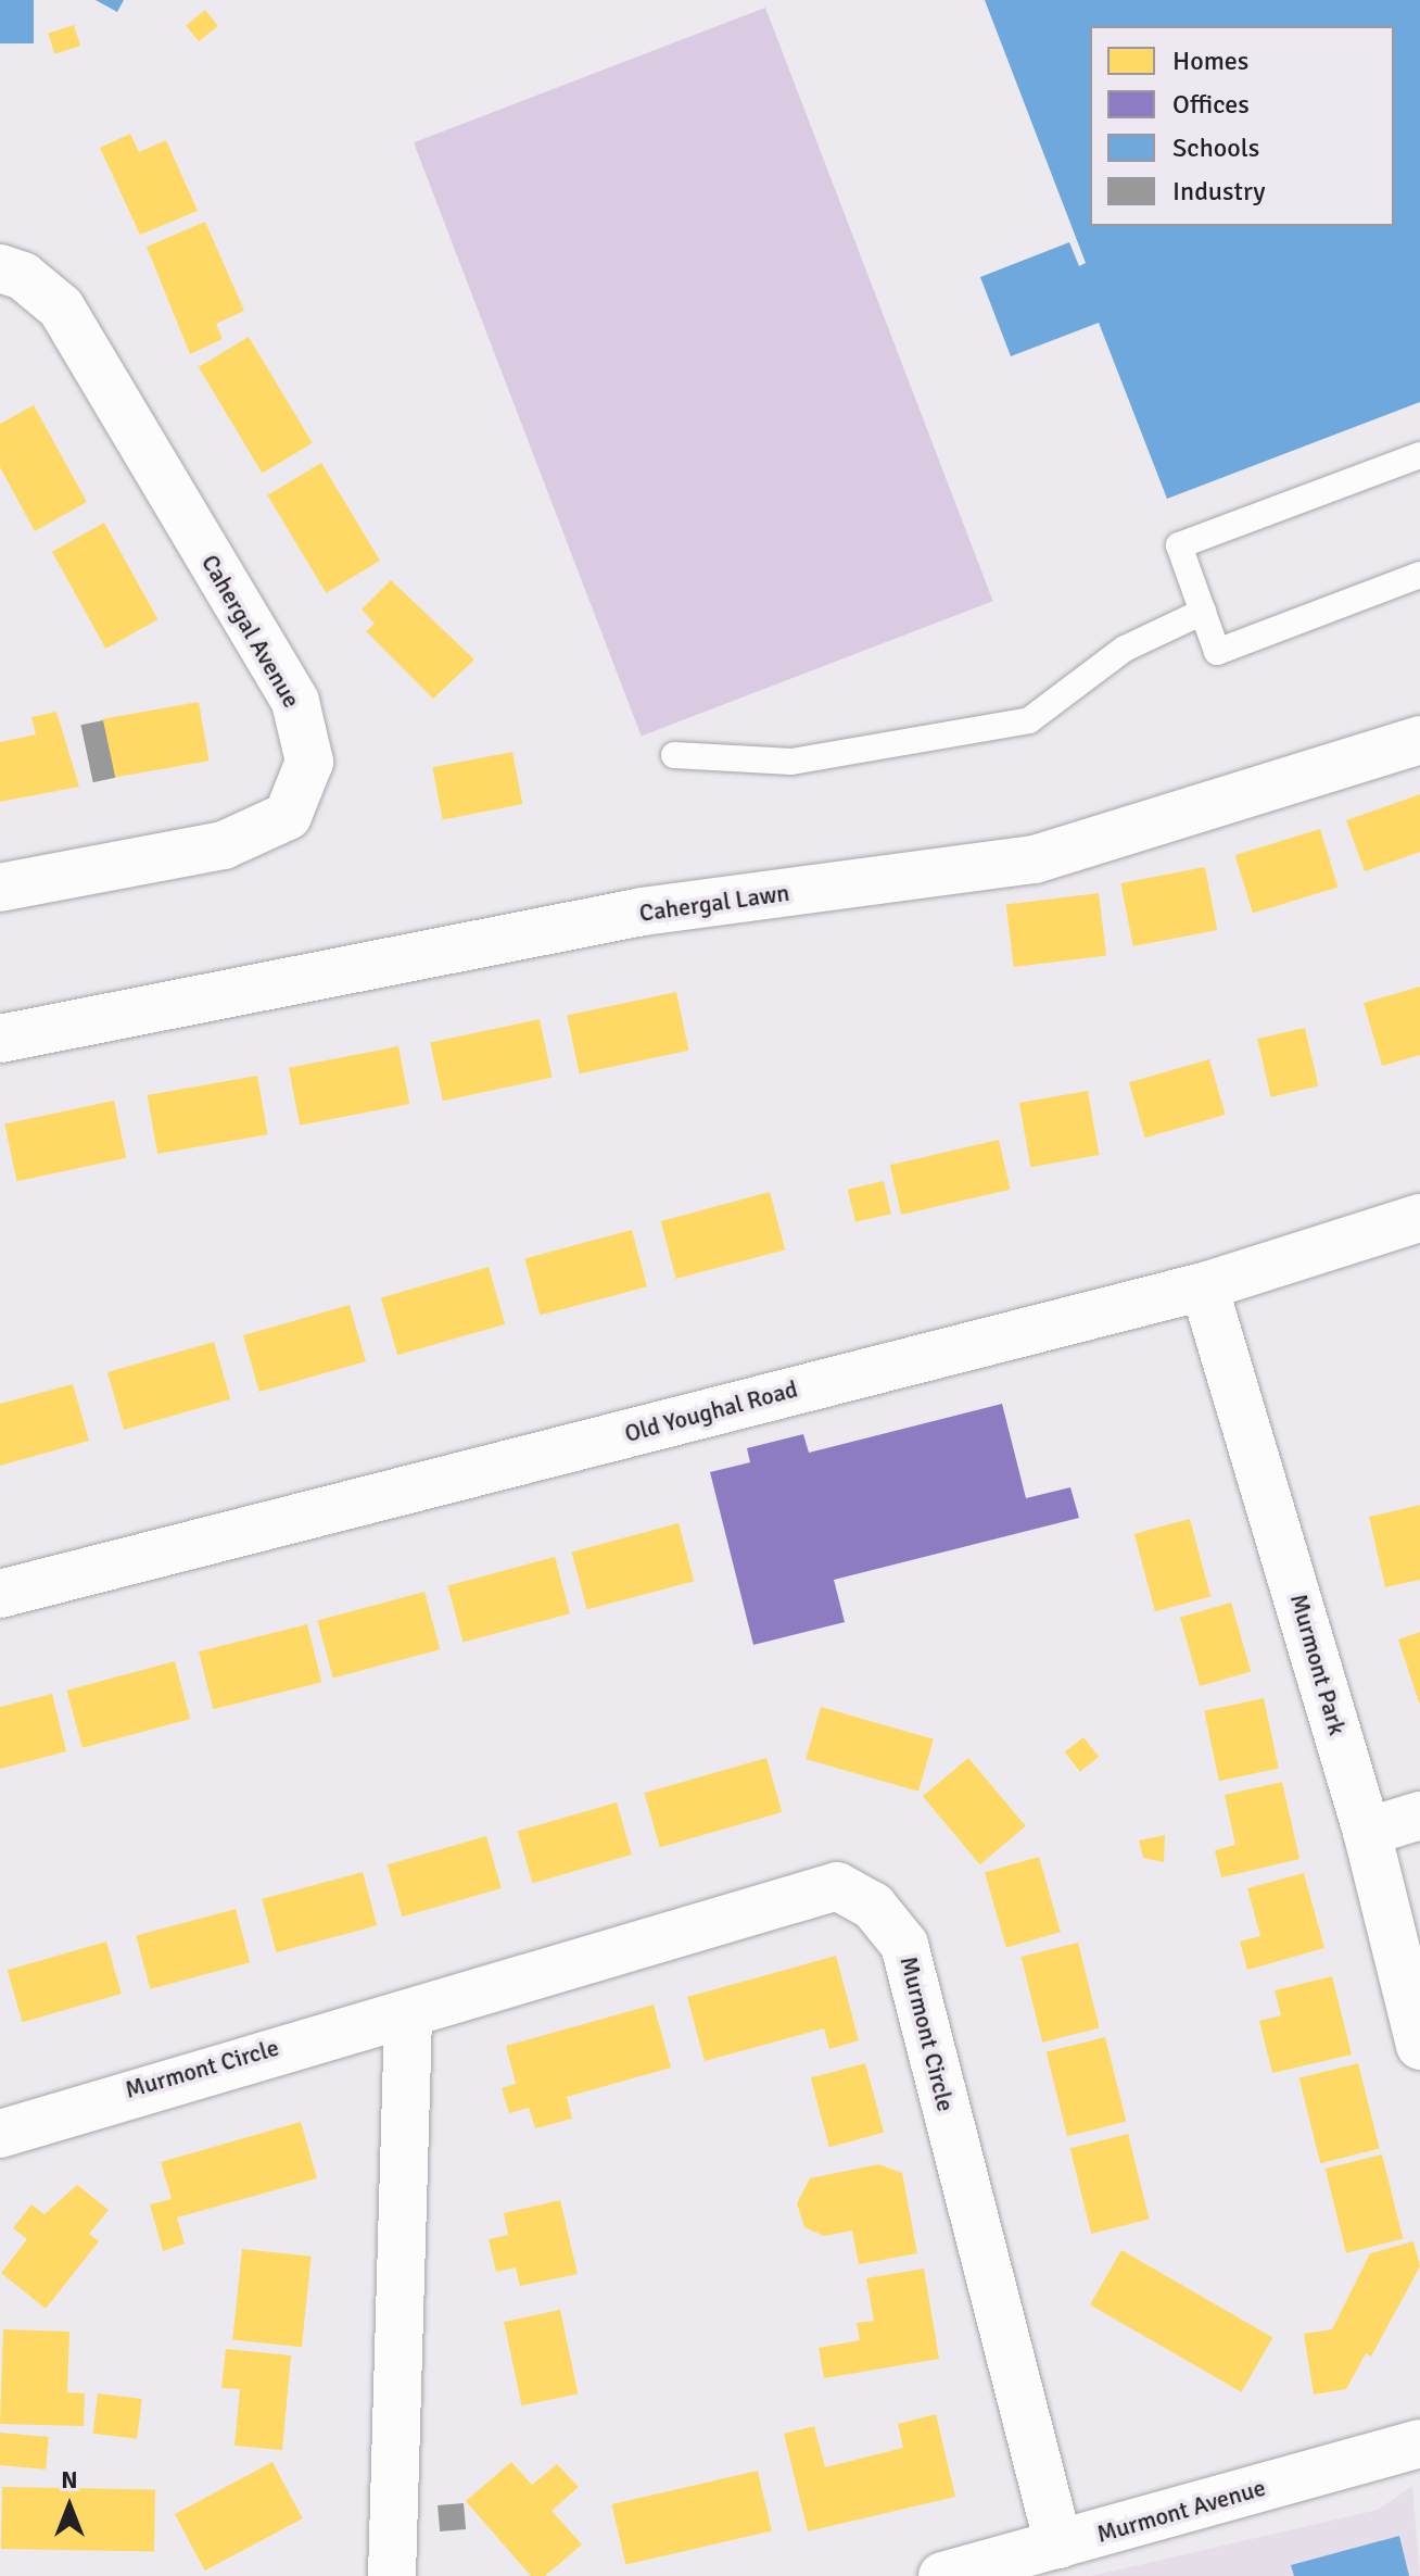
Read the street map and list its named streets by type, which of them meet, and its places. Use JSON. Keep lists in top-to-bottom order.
{
  "streets": {
    "street": [
      "Cahergal Avenue",
      "Cahergal Lawn",
      "Old Youghal Road",
      "Murmont Park",
      "Murmont Circle",
      "Murmont Avenue"
    ]
  },
  "crossings": [
    ["Old Youghal Road", "Murmont Park"],
    ["Murmont Circle", "Murmont Avenue"]
  ],
  "legend": [
    "Homes",
    "Offices",
    "Schools",
    "Industry"
  ],
  "north": "top"
}
